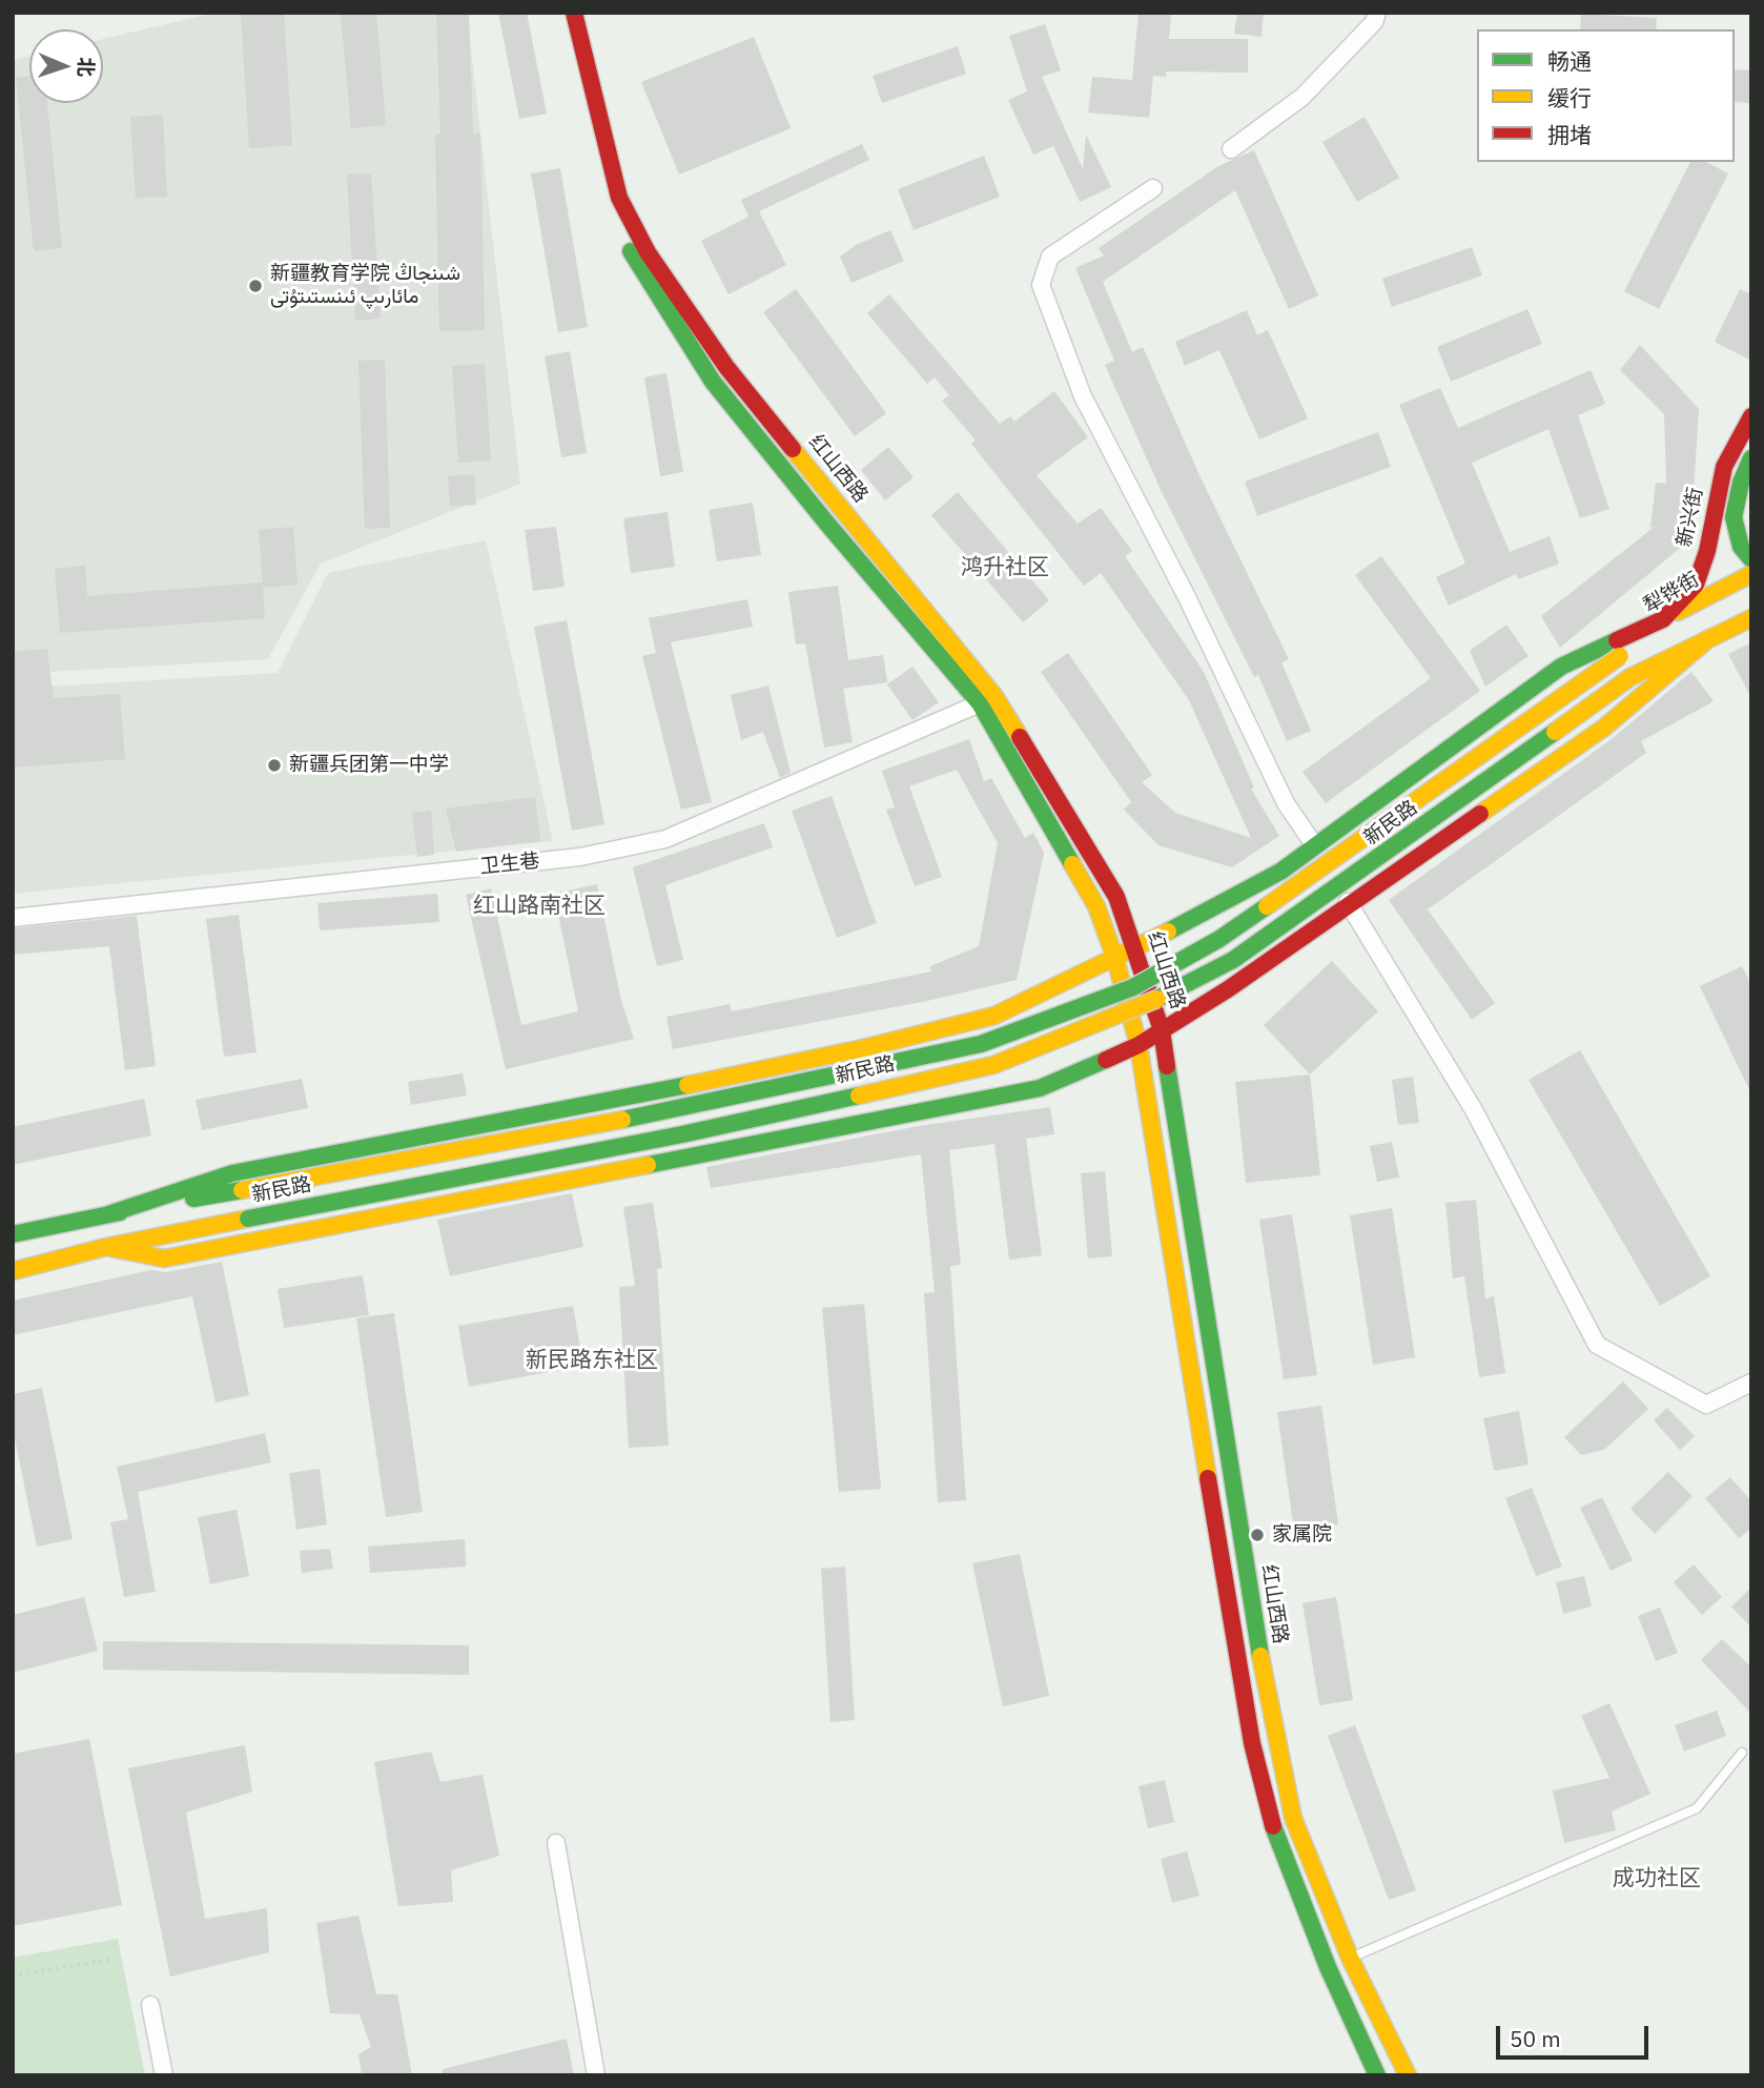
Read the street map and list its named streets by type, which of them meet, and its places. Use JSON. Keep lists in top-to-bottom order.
{
  "streets": {
    "main road": [
      "红山西路",
      "新兴街",
      "犁铧街",
      "新民路"
    ],
    "street": ["卫生巷"]
  },
  "crossings": [
    ["新兴街", "犁铧街"],
    ["犁铧街", "新民路"]
  ],
  "districts": [
    "鸿升社区",
    "红山路南社区",
    "新民路东社区",
    "成功社区"
  ],
  "places": ["新疆教育学院 شىنجاڭ مائارىپ ئىنستىتۇتى", "新疆兵团第一中学", "家属院"],
  "legend": ["畅通", "缓行", "拥堵"],
  "scale_bar": "50 m",
  "north": "right"
}
